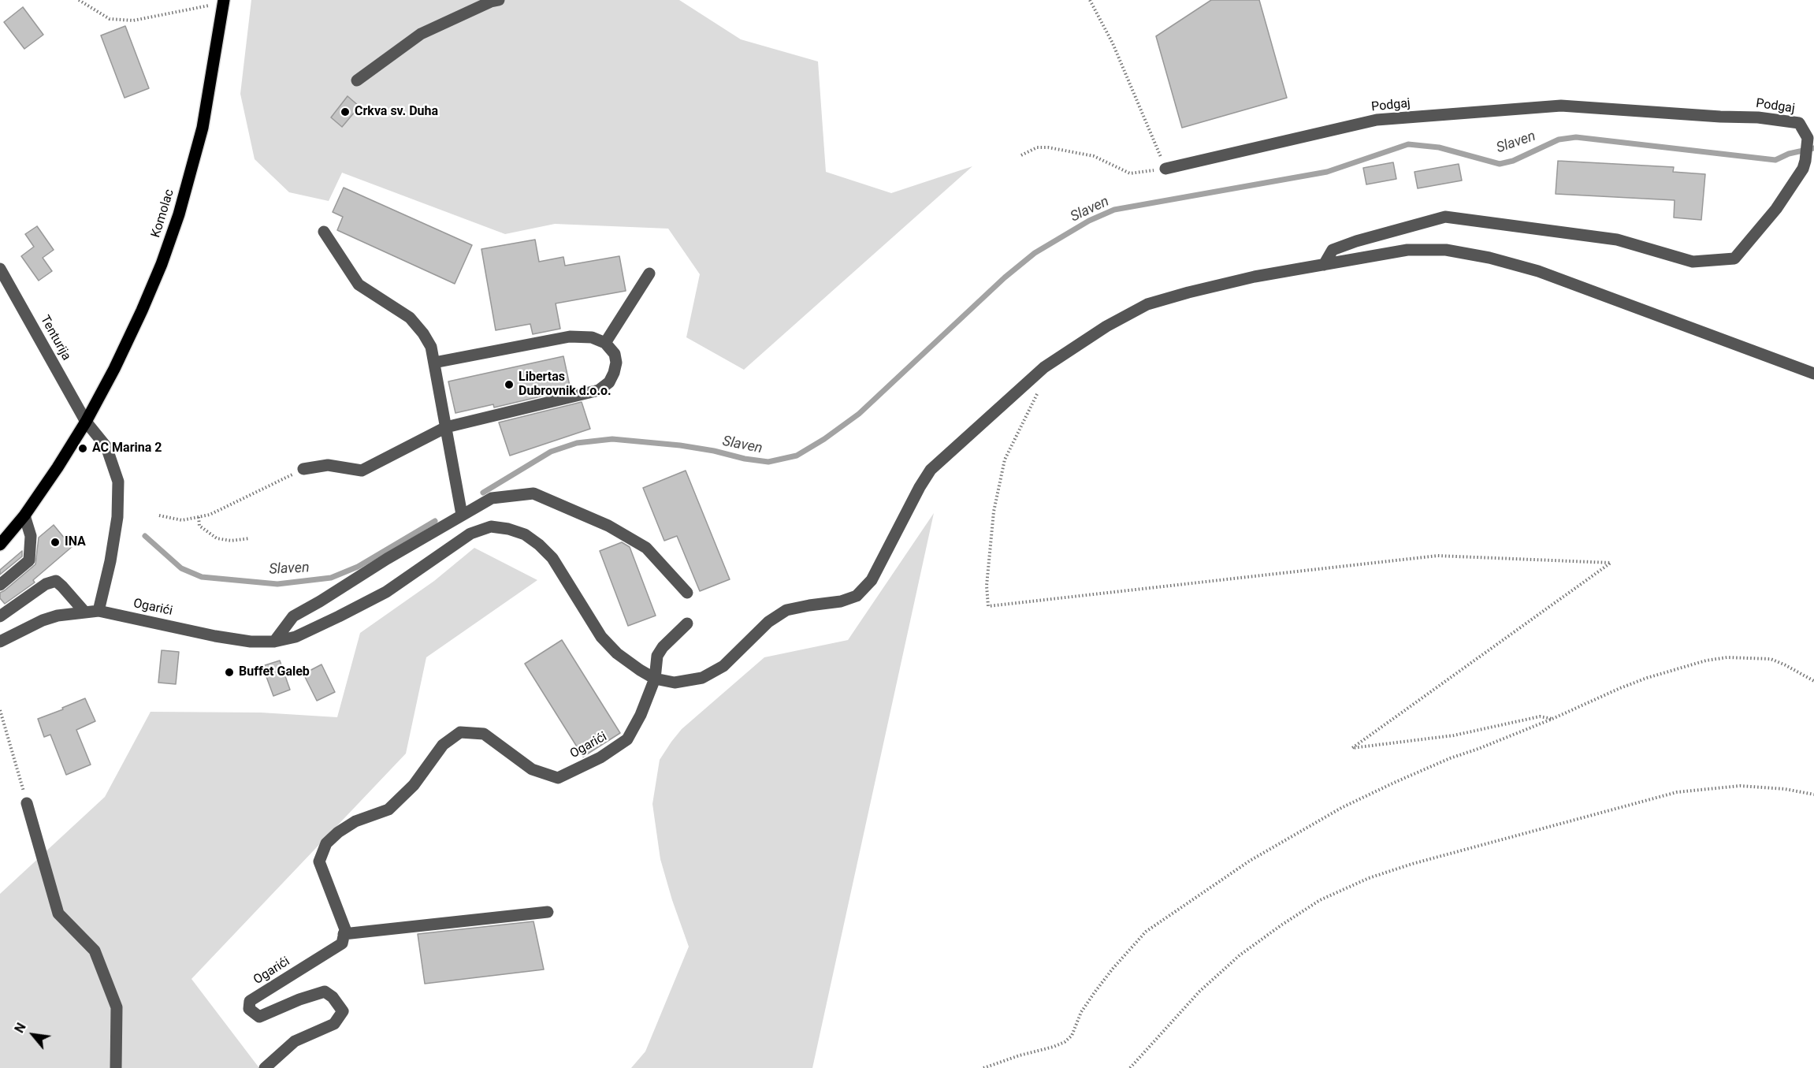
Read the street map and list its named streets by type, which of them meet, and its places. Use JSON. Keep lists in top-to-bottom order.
{
  "streets": {
    "main road": ["Komolac"],
    "street": ["Podgaj", "Tenturija", "Ogarići"]
  },
  "crossings": [
    ["Komolac", "Tenturija"]
  ],
  "water": ["Slaven"],
  "places": [
    "Crkva sv. Duha",
    "Libertas Dubrovnik d.o.o.",
    "AC Marina 2",
    "INA",
    "Buffet Galeb"
  ],
  "north": "top left"
}
